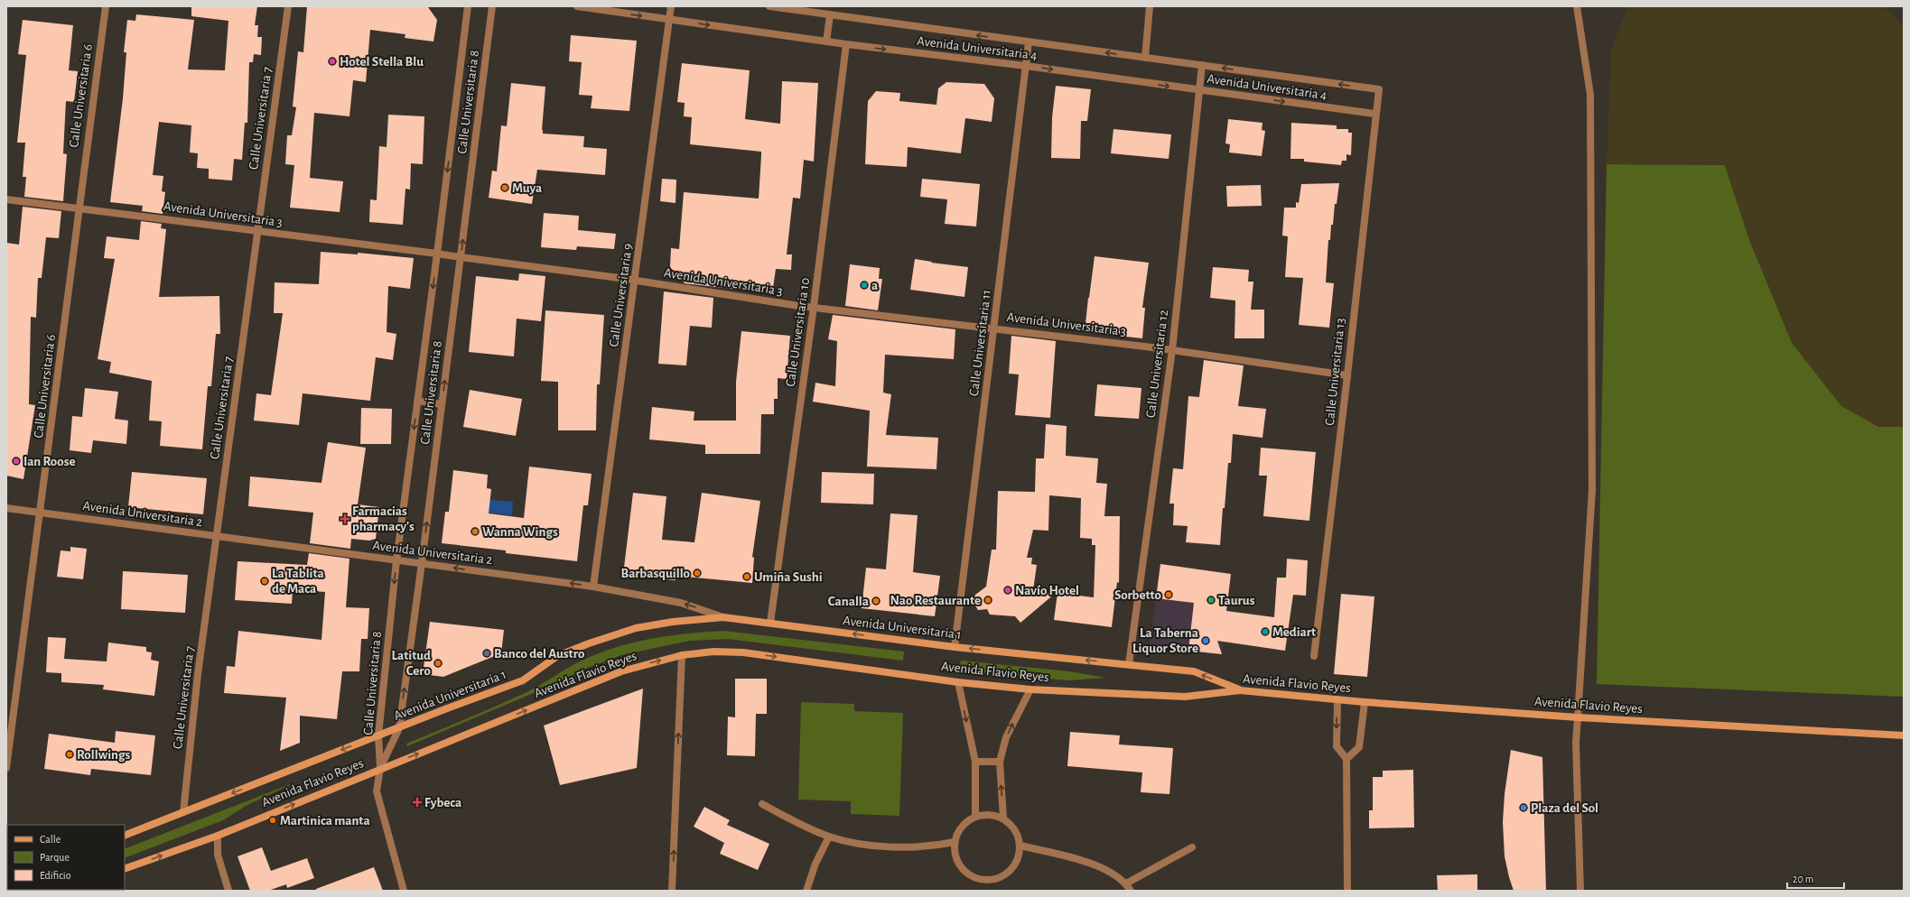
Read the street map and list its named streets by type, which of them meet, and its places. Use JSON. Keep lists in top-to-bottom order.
{
  "streets": {
    "main road": ["Avenida Universitaria 1", "Avenida Flavio Reyes"],
    "street": [
      "Avenida Universitaria 4",
      "Calle Universitaria 6",
      "Calle Universitaria 8",
      "Calle Universitaria 7",
      "Avenida Universitaria 3",
      "Calle Universitaria 9",
      "Calle Universitaria 10",
      "Calle Universitaria 11",
      "Calle Universitaria 12",
      "Calle Universitaria 13",
      "Avenida Universitaria 2"
    ]
  },
  "crossings": [
    ["Avenida Universitaria 4", "Calle Universitaria 9"],
    ["Avenida Universitaria 4", "Calle Universitaria 10"],
    ["Avenida Universitaria 4", "Calle Universitaria 11"],
    ["Avenida Universitaria 4", "Calle Universitaria 12"],
    ["Avenida Universitaria 4", "Calle Universitaria 13"],
    ["Calle Universitaria 6", "Avenida Universitaria 3"],
    ["Calle Universitaria 6", "Avenida Universitaria 2"],
    ["Calle Universitaria 8", "Avenida Universitaria 3"],
    ["Calle Universitaria 8", "Avenida Universitaria 2"],
    ["Calle Universitaria 8", "Avenida Universitaria 1"],
    ["Calle Universitaria 8", "Avenida Flavio Reyes"],
    ["Calle Universitaria 7", "Avenida Universitaria 3"],
    ["Calle Universitaria 7", "Avenida Universitaria 2"],
    ["Calle Universitaria 7", "Avenida Universitaria 1"],
    ["Avenida Universitaria 3", "Calle Universitaria 9"],
    ["Avenida Universitaria 3", "Calle Universitaria 10"],
    ["Avenida Universitaria 3", "Calle Universitaria 11"],
    ["Avenida Universitaria 3", "Calle Universitaria 12"],
    ["Avenida Universitaria 3", "Calle Universitaria 13"],
    ["Calle Universitaria 9", "Avenida Universitaria 2"],
    ["Calle Universitaria 10", "Avenida Universitaria 1"],
    ["Calle Universitaria 11", "Avenida Universitaria 1"],
    ["Calle Universitaria 12", "Avenida Universitaria 1"],
    ["Avenida Universitaria 2", "Avenida Universitaria 1"],
    ["Avenida Universitaria 1", "Avenida Flavio Reyes"]
  ],
  "one_way": ["Avenida Universitaria 2", "Avenida Universitaria 1", "Avenida Flavio Reyes"],
  "places": {
    "other": [
      "Hotel Stella Blu",
      "Muya",
      "a",
      "Ian Roose",
      "Wanna Wings",
      "Barbasquillo",
      "Umiña Sushi",
      "La Tablita de Maca",
      "Navío Hotel",
      "Sorbetto",
      "Nao Restaurante",
      "Taurus",
      "Canalla",
      "Mediart",
      "La Taberna Liquor Store",
      "Banco del Austro",
      "Latitud Cero",
      "Rollwings",
      "Plaza del Sol",
      "Martinica manta"
    ],
    "health": ["Farmacias pharmacy's", "Fybeca"]
  },
  "legend": ["Calle", "Parque", "Edificio"],
  "scale_bar": "20 m"
}
